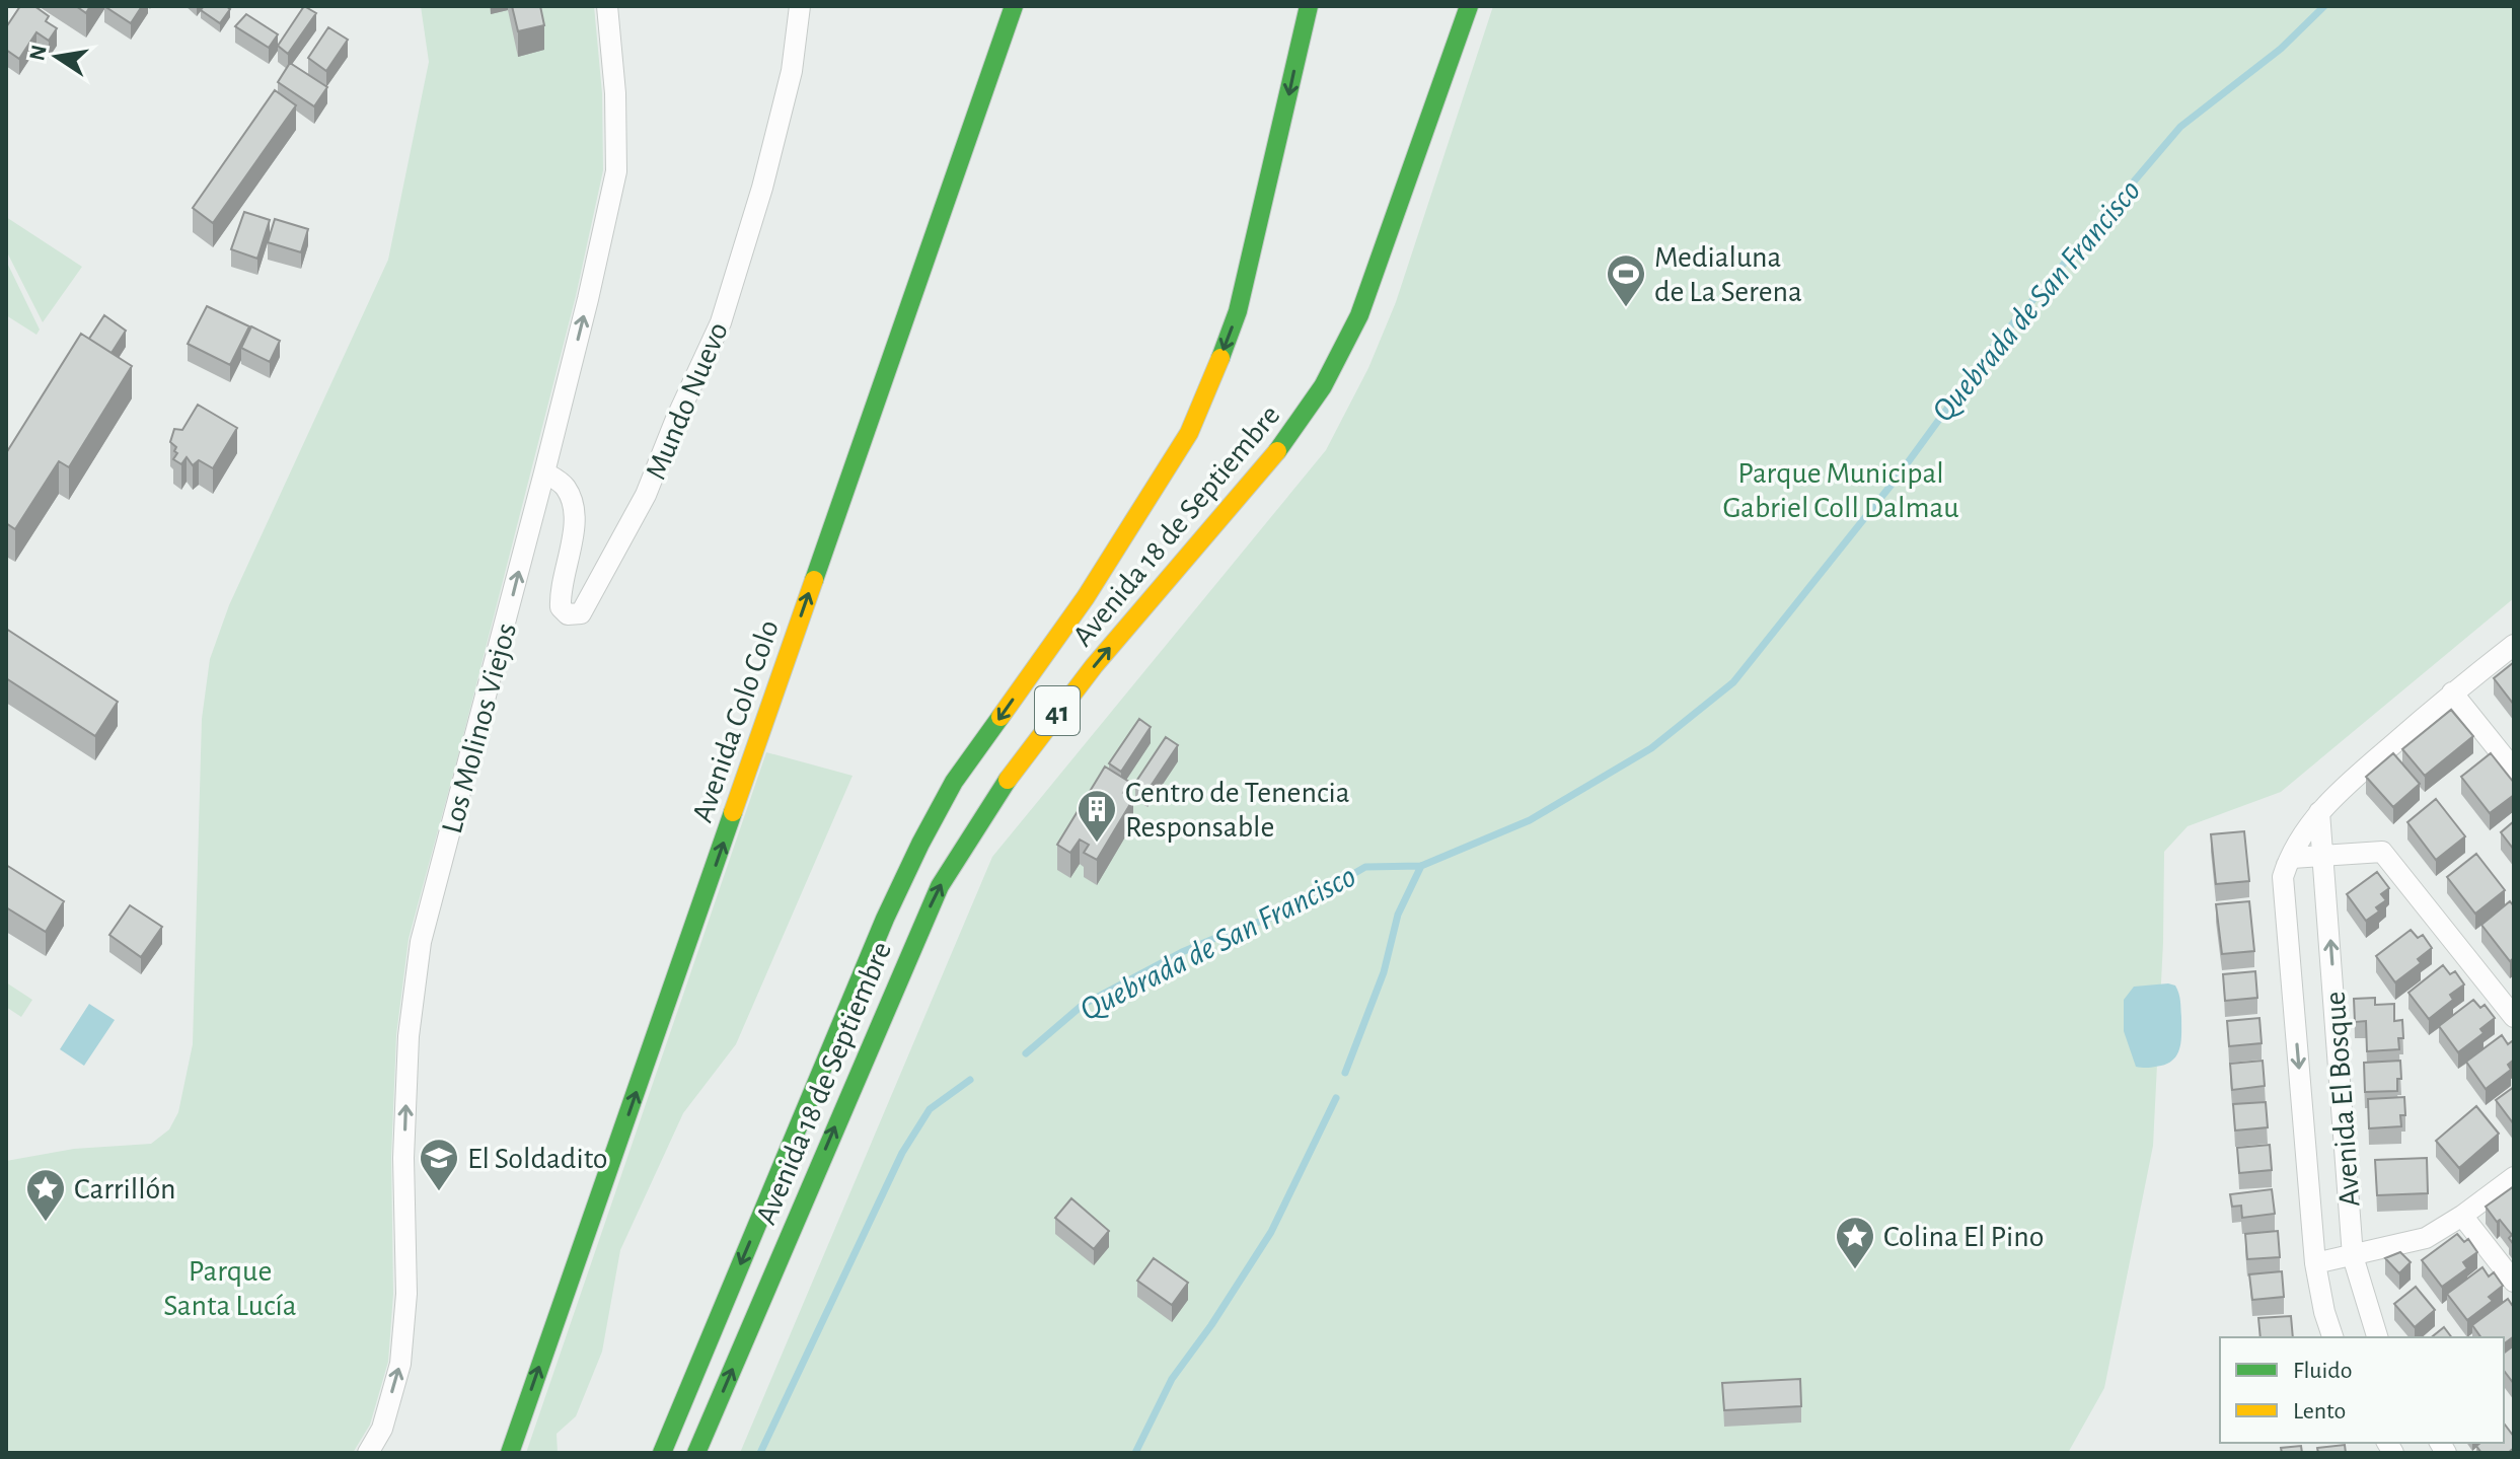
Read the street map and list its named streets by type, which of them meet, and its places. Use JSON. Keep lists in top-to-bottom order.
{
  "streets": {
    "main road": ["Avenida 18 de Septiembre", "41", "Avenida Colo Colo"],
    "street": ["Mundo Nuevo", "Los Molinos Viejos", "Avenida El Bosque"]
  },
  "crossings": [
    ["Mundo Nuevo", "Los Molinos Viejos"]
  ],
  "one_way": ["Avenida Colo Colo", "Los Molinos Viejos"],
  "water": ["Quebrada de San Francisco"],
  "parks": ["Parque Municipal Gabriel Coll Dalmau", "Parque Santa Lucía"],
  "places": {
    "sports": ["Medialuna de La Serena"],
    "building": ["Centro de Tenencia Responsable"],
    "school or university": ["El Soldadito"],
    "place": ["Carrillón", "Colina El Pino"]
  },
  "legend": ["Fluido", "Lento"],
  "north": "left"
}
